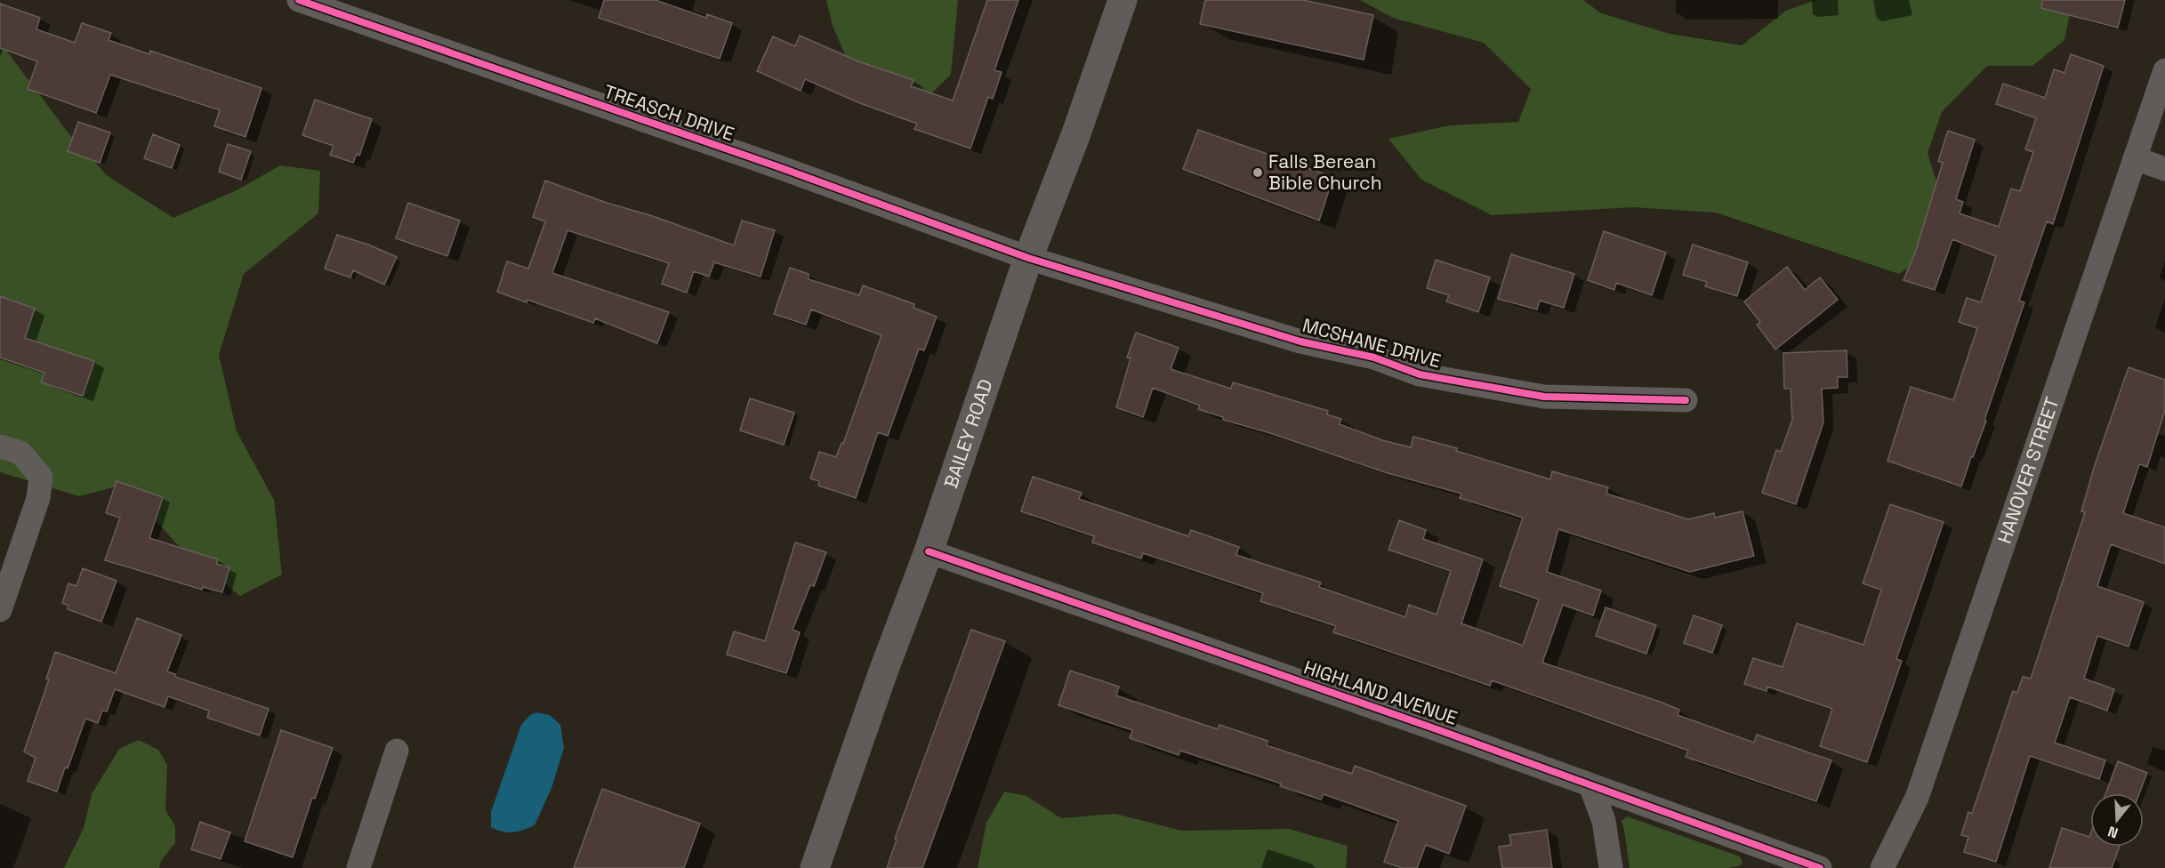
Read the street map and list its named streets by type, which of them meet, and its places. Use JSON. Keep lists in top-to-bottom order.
{
  "streets": {
    "street": [
      "TREASCH DRIVE",
      "MCSHANE DRIVE",
      "BAILEY ROAD",
      "HANOVER STREET",
      "HIGHLAND AVENUE"
    ]
  },
  "crossings": [
    ["TREASCH DRIVE", "MCSHANE DRIVE"],
    ["TREASCH DRIVE", "BAILEY ROAD"],
    ["MCSHANE DRIVE", "BAILEY ROAD"],
    ["BAILEY ROAD", "HIGHLAND AVENUE"]
  ],
  "places": ["Falls Berean Bible Church"],
  "north": "bottom"
}
